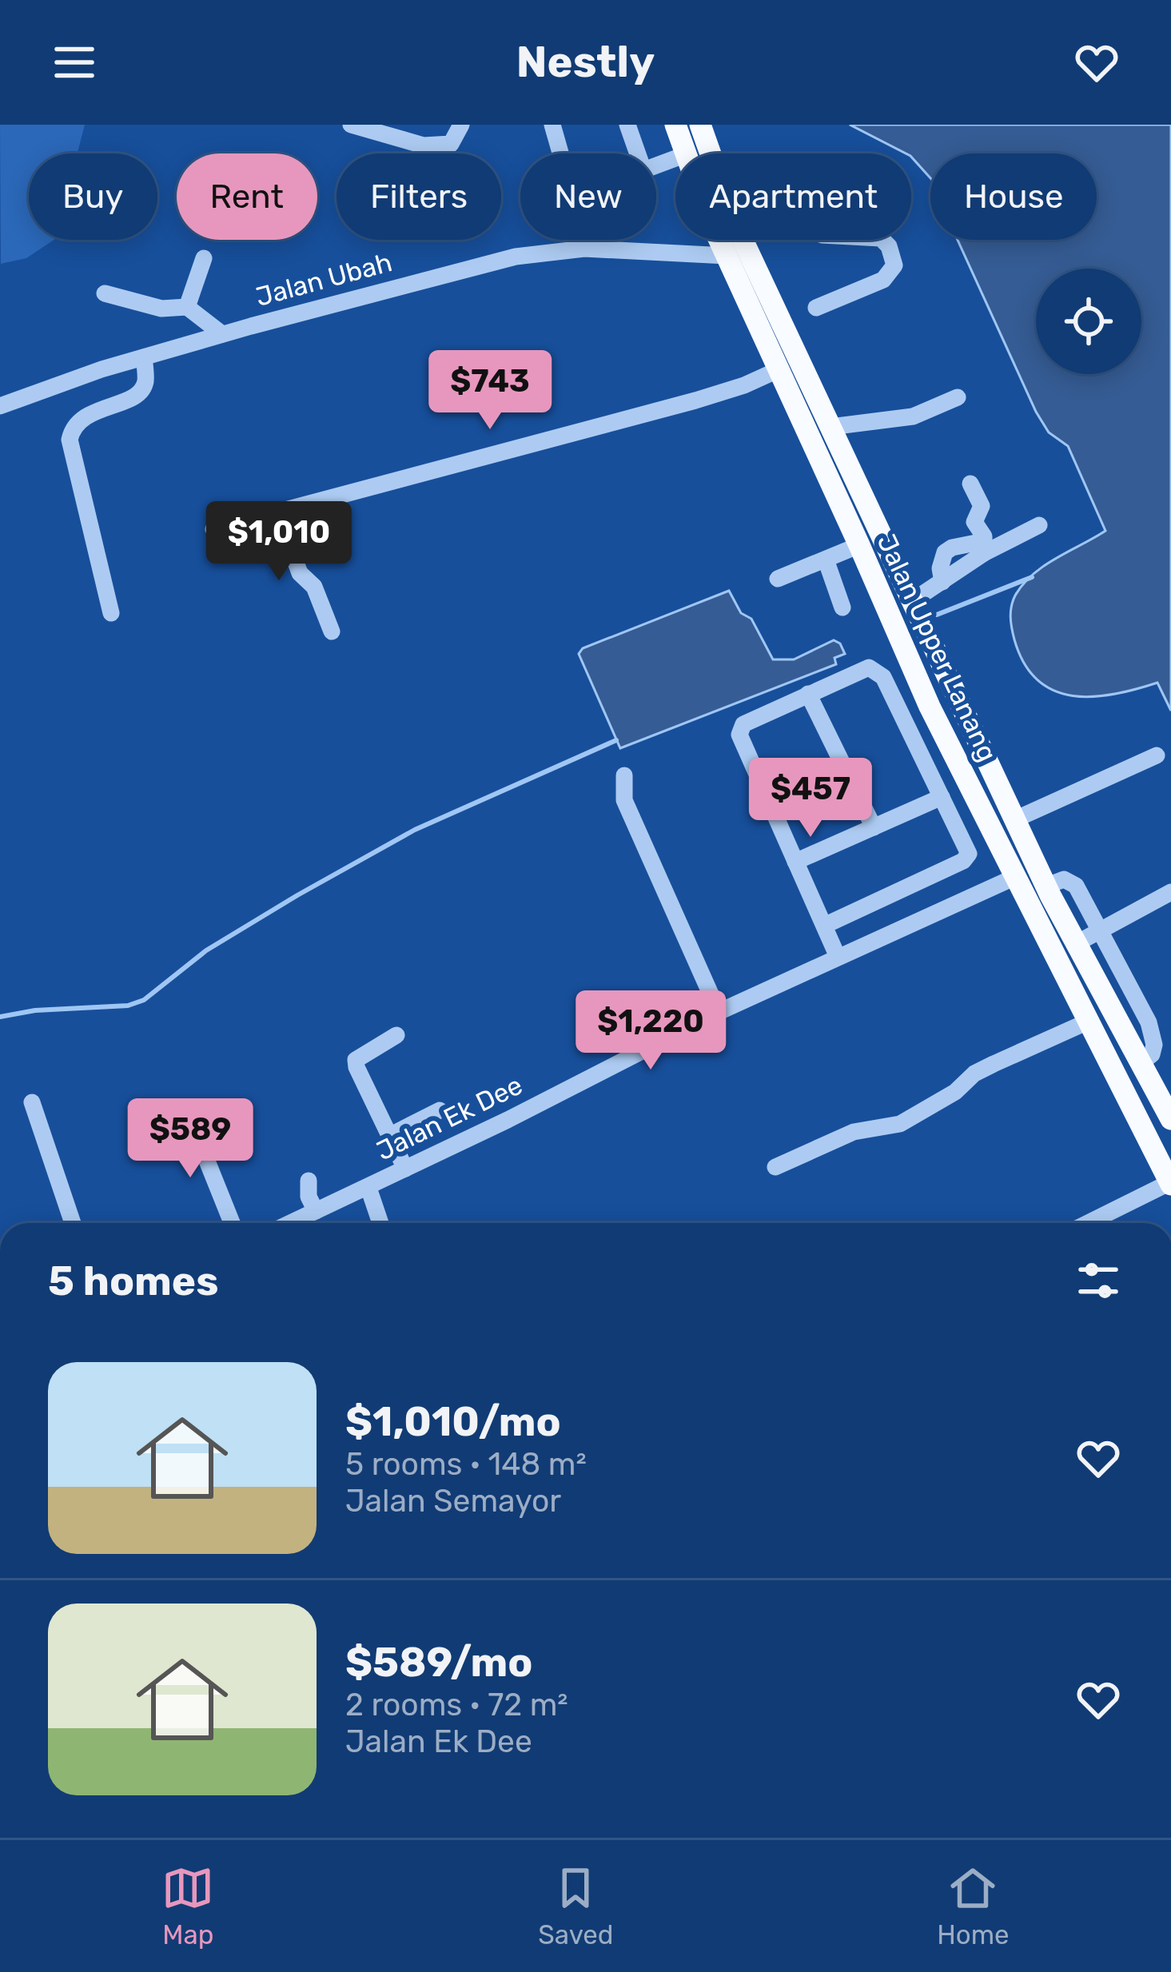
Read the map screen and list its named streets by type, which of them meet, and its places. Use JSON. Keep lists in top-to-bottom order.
{
  "streets": {
    "main road": ["Jalan Upper Lanang"],
    "street": ["Jalan Ubah", "Jalan Ek Dee"]
  },
  "crossings": [
    ["Jalan Ubah", "Jalan Upper Lanang"],
    ["Jalan Upper Lanang", "Jalan Ek Dee"]
  ],
  "page": {
    "header": "Nestly",
    "chip": [
      "Buy",
      "Rent",
      "Filters",
      "New",
      "Apartment",
      "House"
    ],
    "price": [
      "$743",
      "$1,010",
      "$457",
      "$1,220",
      "$589"
    ],
    "heading": "5 homes",
    "list": [
      {
        "name": "$1,010/mo",
        "note": "5 rooms · 148 m² · Jalan Semayor"
      },
      {
        "name": "$589/mo",
        "note": "2 rooms · 72 m² · Jalan Ek Dee"
      }
    ],
    "tabs": ["Map", "Saved", "Home"]
  }
}
